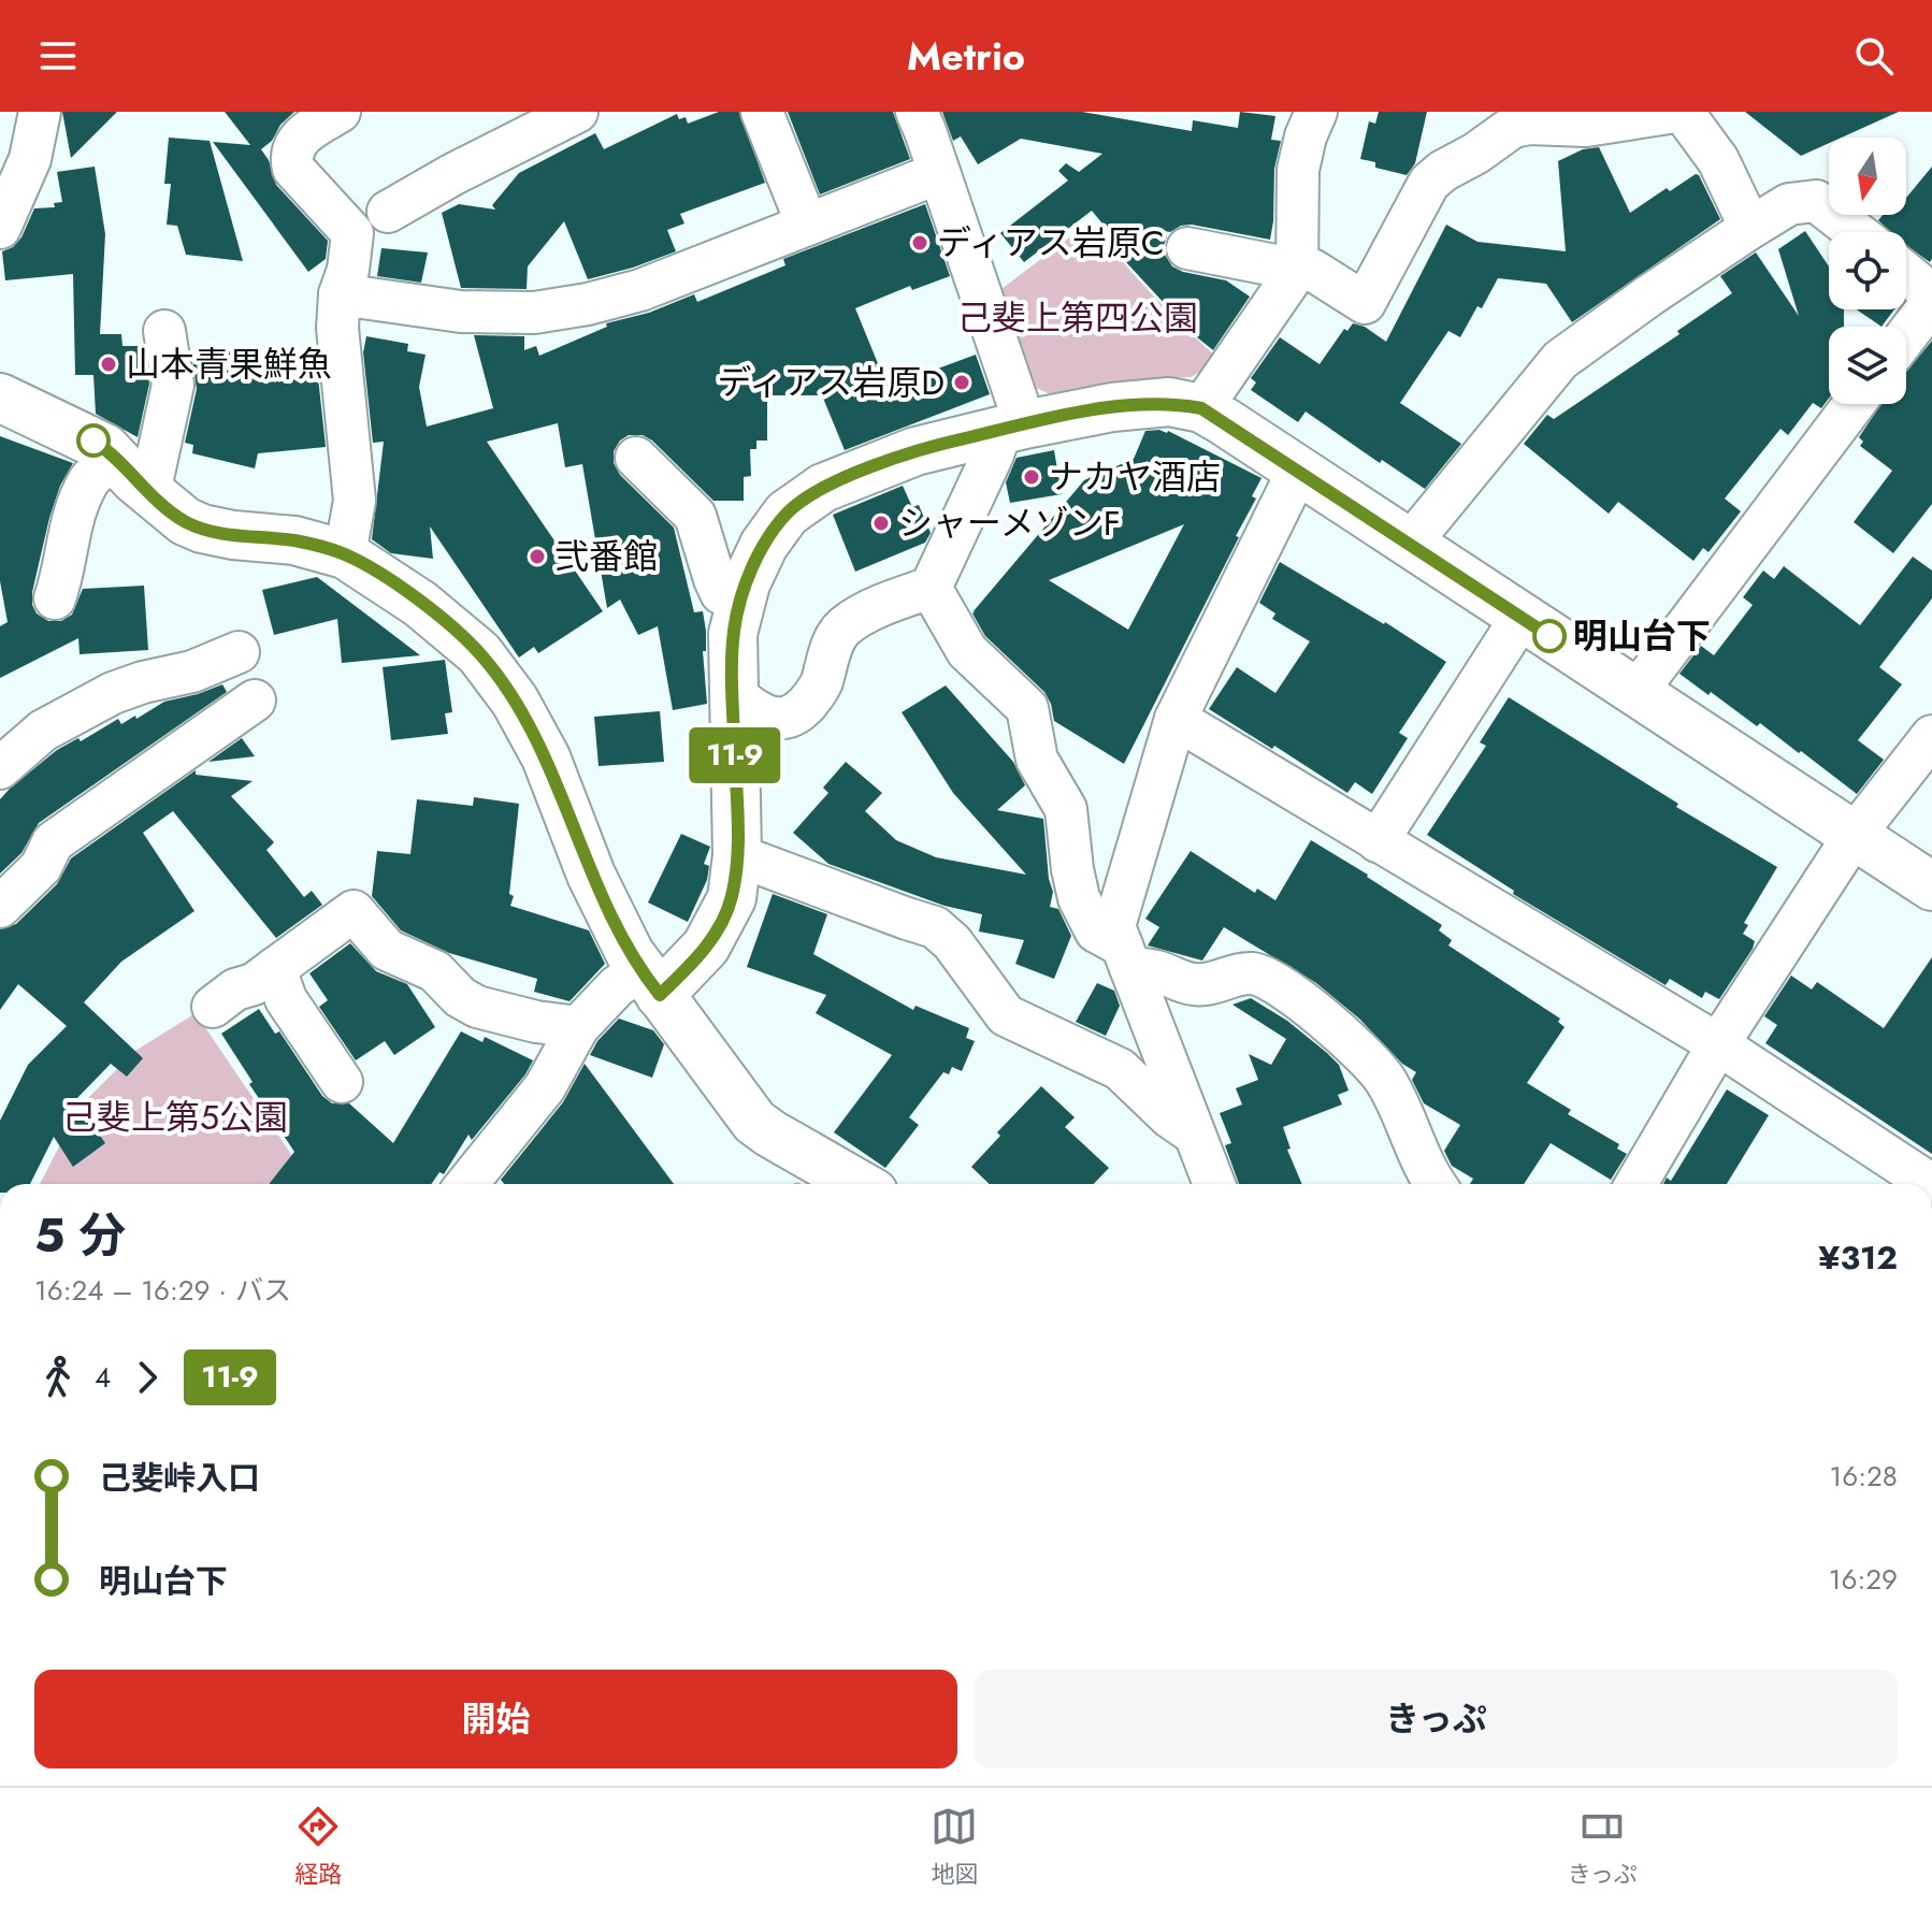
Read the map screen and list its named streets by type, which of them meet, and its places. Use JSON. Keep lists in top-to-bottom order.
{
  "parks": ["己斐上第四公園", "己斐上第5公園"],
  "places": [
    "ディアス岩原C",
    "山本青果鮮魚",
    "ディアス岩原D",
    "ナカヤ酒店",
    "シャーメゾンF",
    "弐番館",
    "明山台下"
  ],
  "lines": ["bus line 11-9"],
  "north": "bottom",
  "page": {
    "header": "Metrio",
    "on_map": "11-9",
    "heading": ["5 分", "16:24 – 16:29 · バス", "¥312"],
    "legs": ["4", "11-9"],
    "list": [
      {
        "name": "己斐峠入口",
        "value": "16:28"
      },
      {
        "name": "明山台下",
        "value": "16:29"
      }
    ],
    "buttons": ["開始", "きっぷ"],
    "tabs": ["経路", "地図", "きっぷ"]
  }
}
